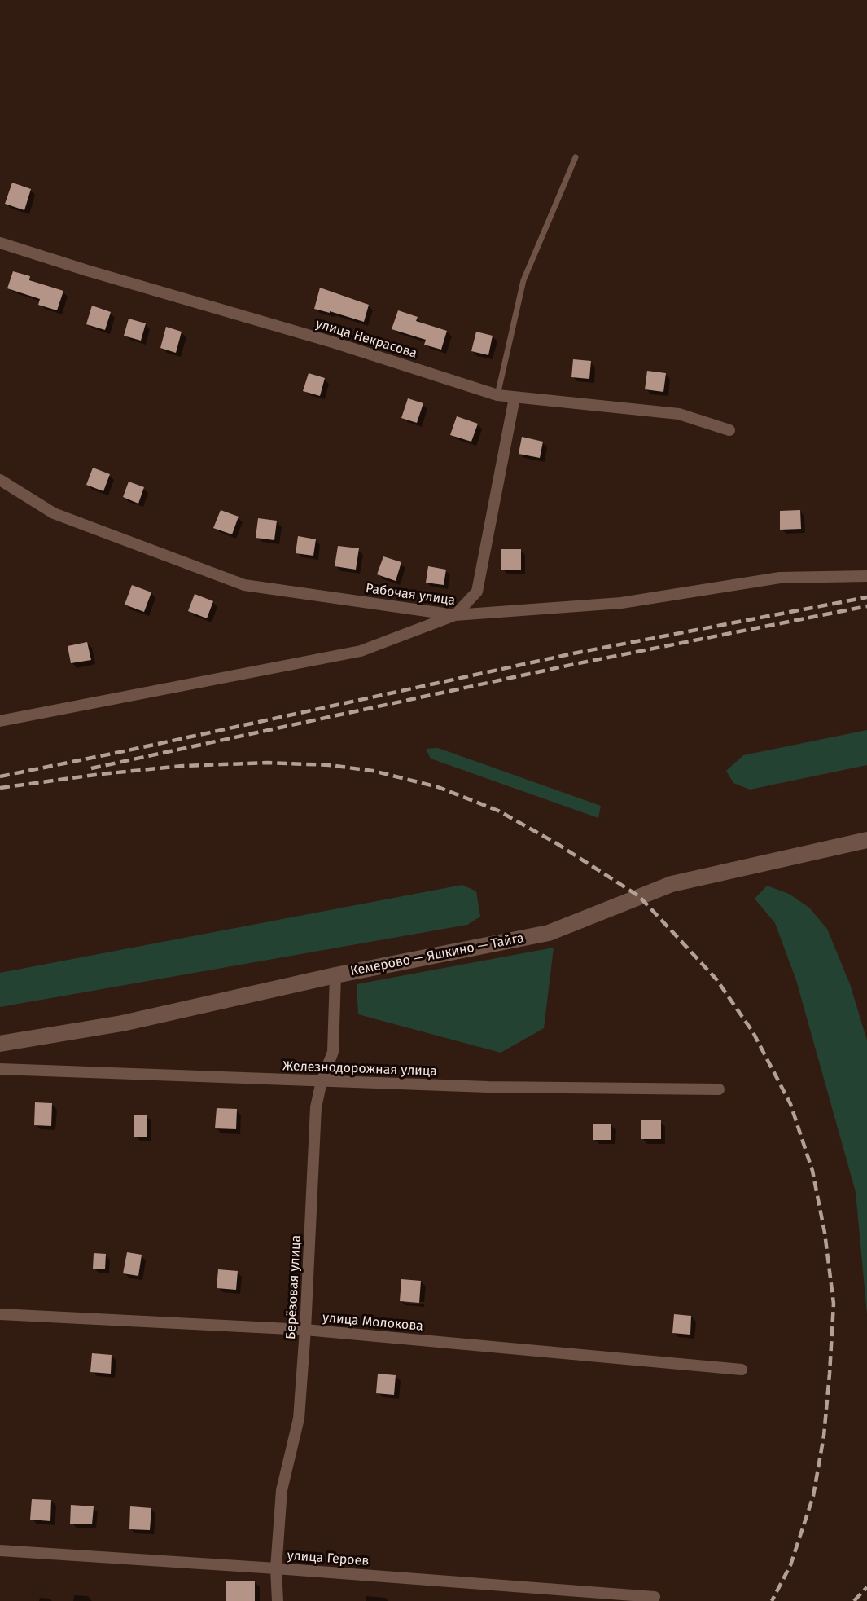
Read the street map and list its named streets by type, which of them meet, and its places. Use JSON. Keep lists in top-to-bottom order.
{
  "streets": {
    "main road": ["Кемерово — Яшкино — Тайга"],
    "street": [
      "улица Некрасова",
      "Рабочая улица",
      "Железнодорожная улица",
      "Берёзовая улица",
      "улица Молокова",
      "улица Героев"
    ]
  },
  "crossings": [
    ["Кемерово — Яшкино — Тайга", "Берёзовая улица"],
    ["Железнодорожная улица", "Берёзовая улица"],
    ["Берёзовая улица", "улица Молокова"],
    ["Берёзовая улица", "улица Героев"]
  ]
}
